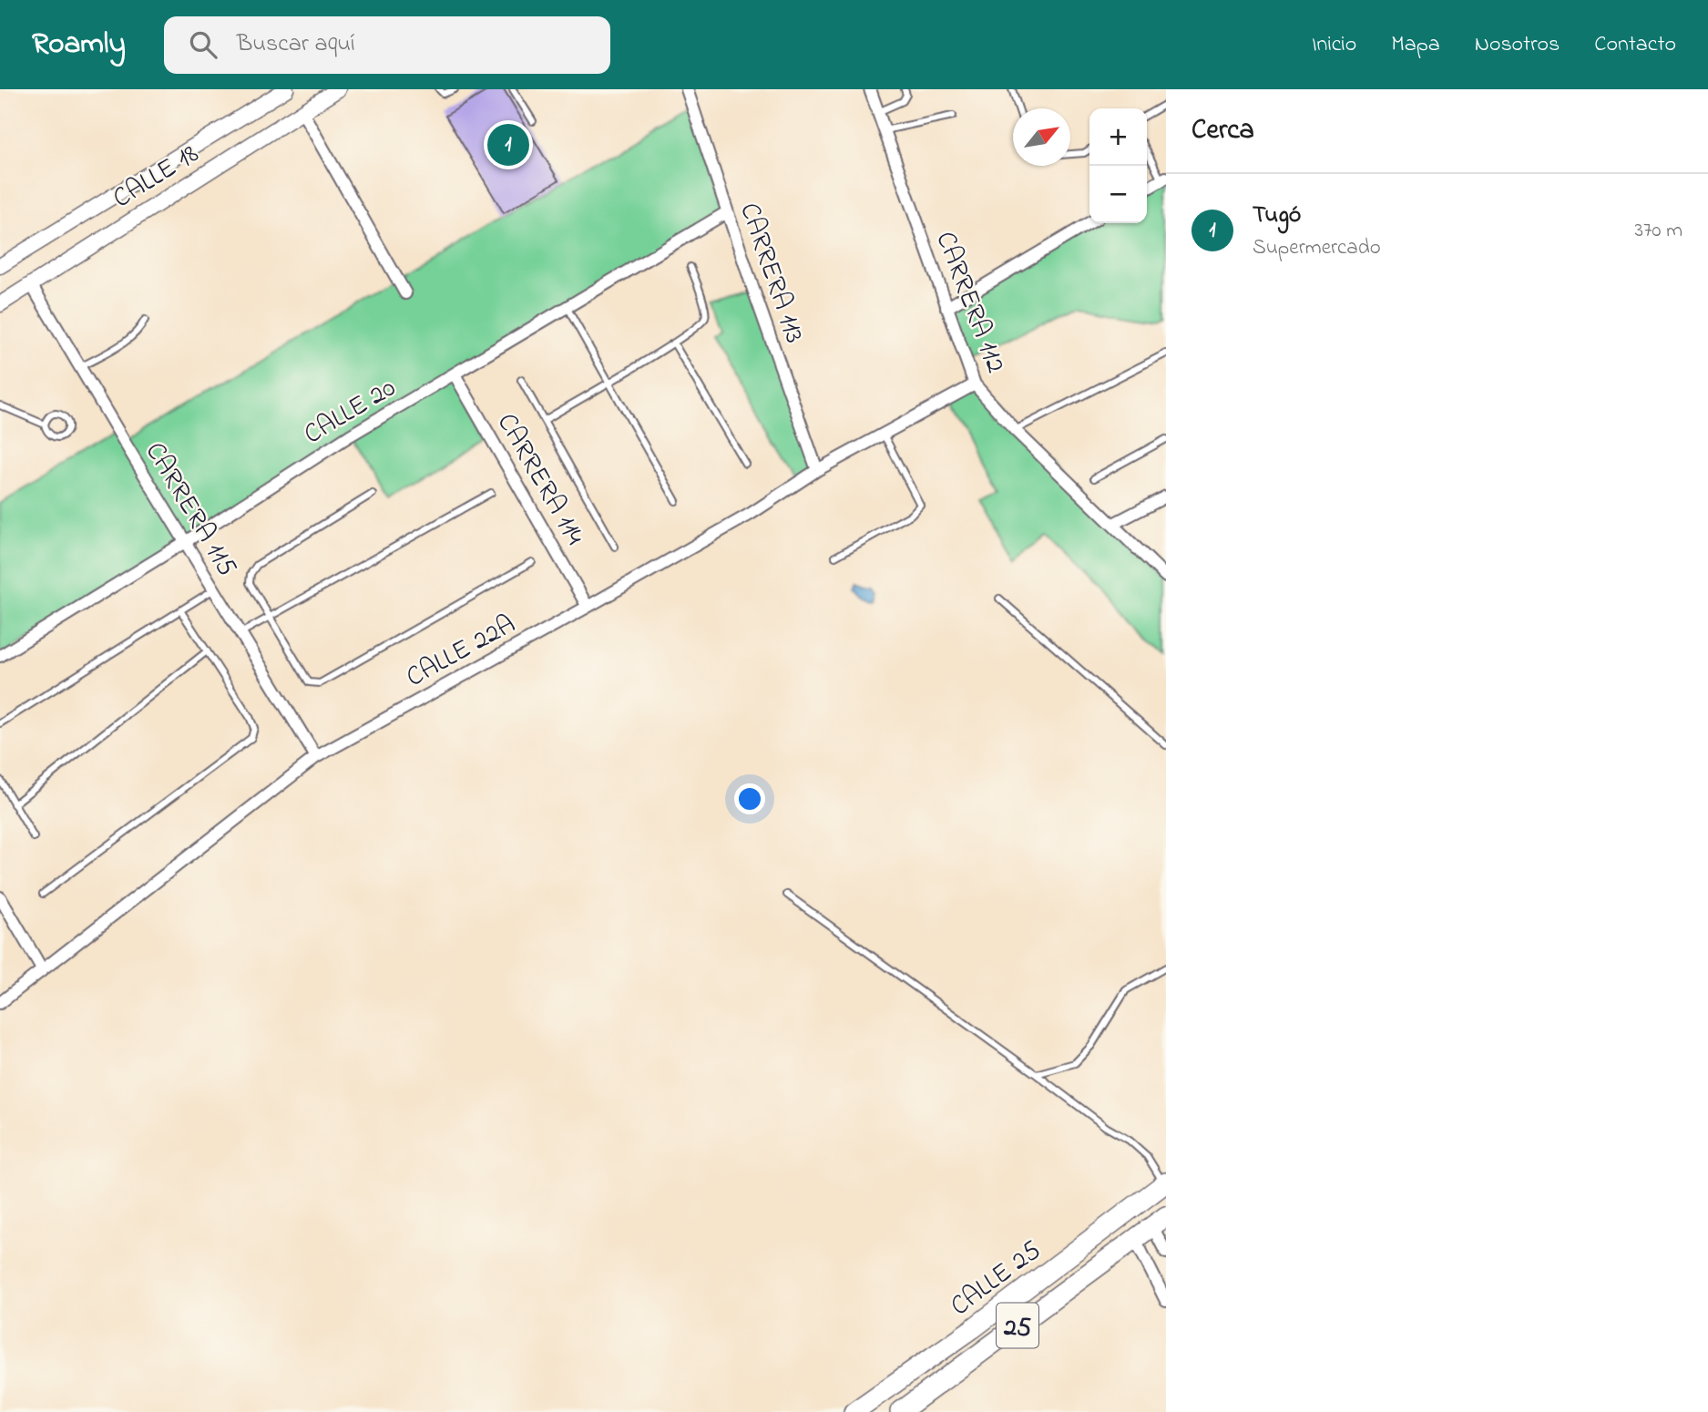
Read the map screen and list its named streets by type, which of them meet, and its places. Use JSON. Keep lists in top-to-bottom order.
{
  "streets": {
    "highway": ["CALLE 25", "25"],
    "main road": ["CALLE 18"],
    "street": [
      "CARRERA 113",
      "CARRERA 112",
      "CALLE 20",
      "CARRERA 114",
      "CARRERA 115",
      "CALLE 22A"
    ]
  },
  "crossings": [
    ["CALLE 18", "CARRERA 115"],
    ["CARRERA 113", "CALLE 20"],
    ["CARRERA 113", "CALLE 22A"],
    ["CARRERA 112", "CALLE 22A"],
    ["CALLE 20", "CARRERA 114"],
    ["CALLE 20", "CARRERA 115"],
    ["CARRERA 114", "CALLE 22A"],
    ["CARRERA 115", "CALLE 22A"]
  ],
  "north": "top right",
  "page": {
    "header": "Roamly",
    "search": "Buscar aquí",
    "nav": [
      "Inicio",
      "Mapa",
      "Nosotros",
      "Contacto"
    ],
    "heading": "Cerca",
    "map_buttons": ["+", "−"],
    "pins": "1",
    "list": [
      {
        "mark": "1",
        "name": "Tugó",
        "note": "Supermercado",
        "value": "370 m"
      }
    ]
  }
}
